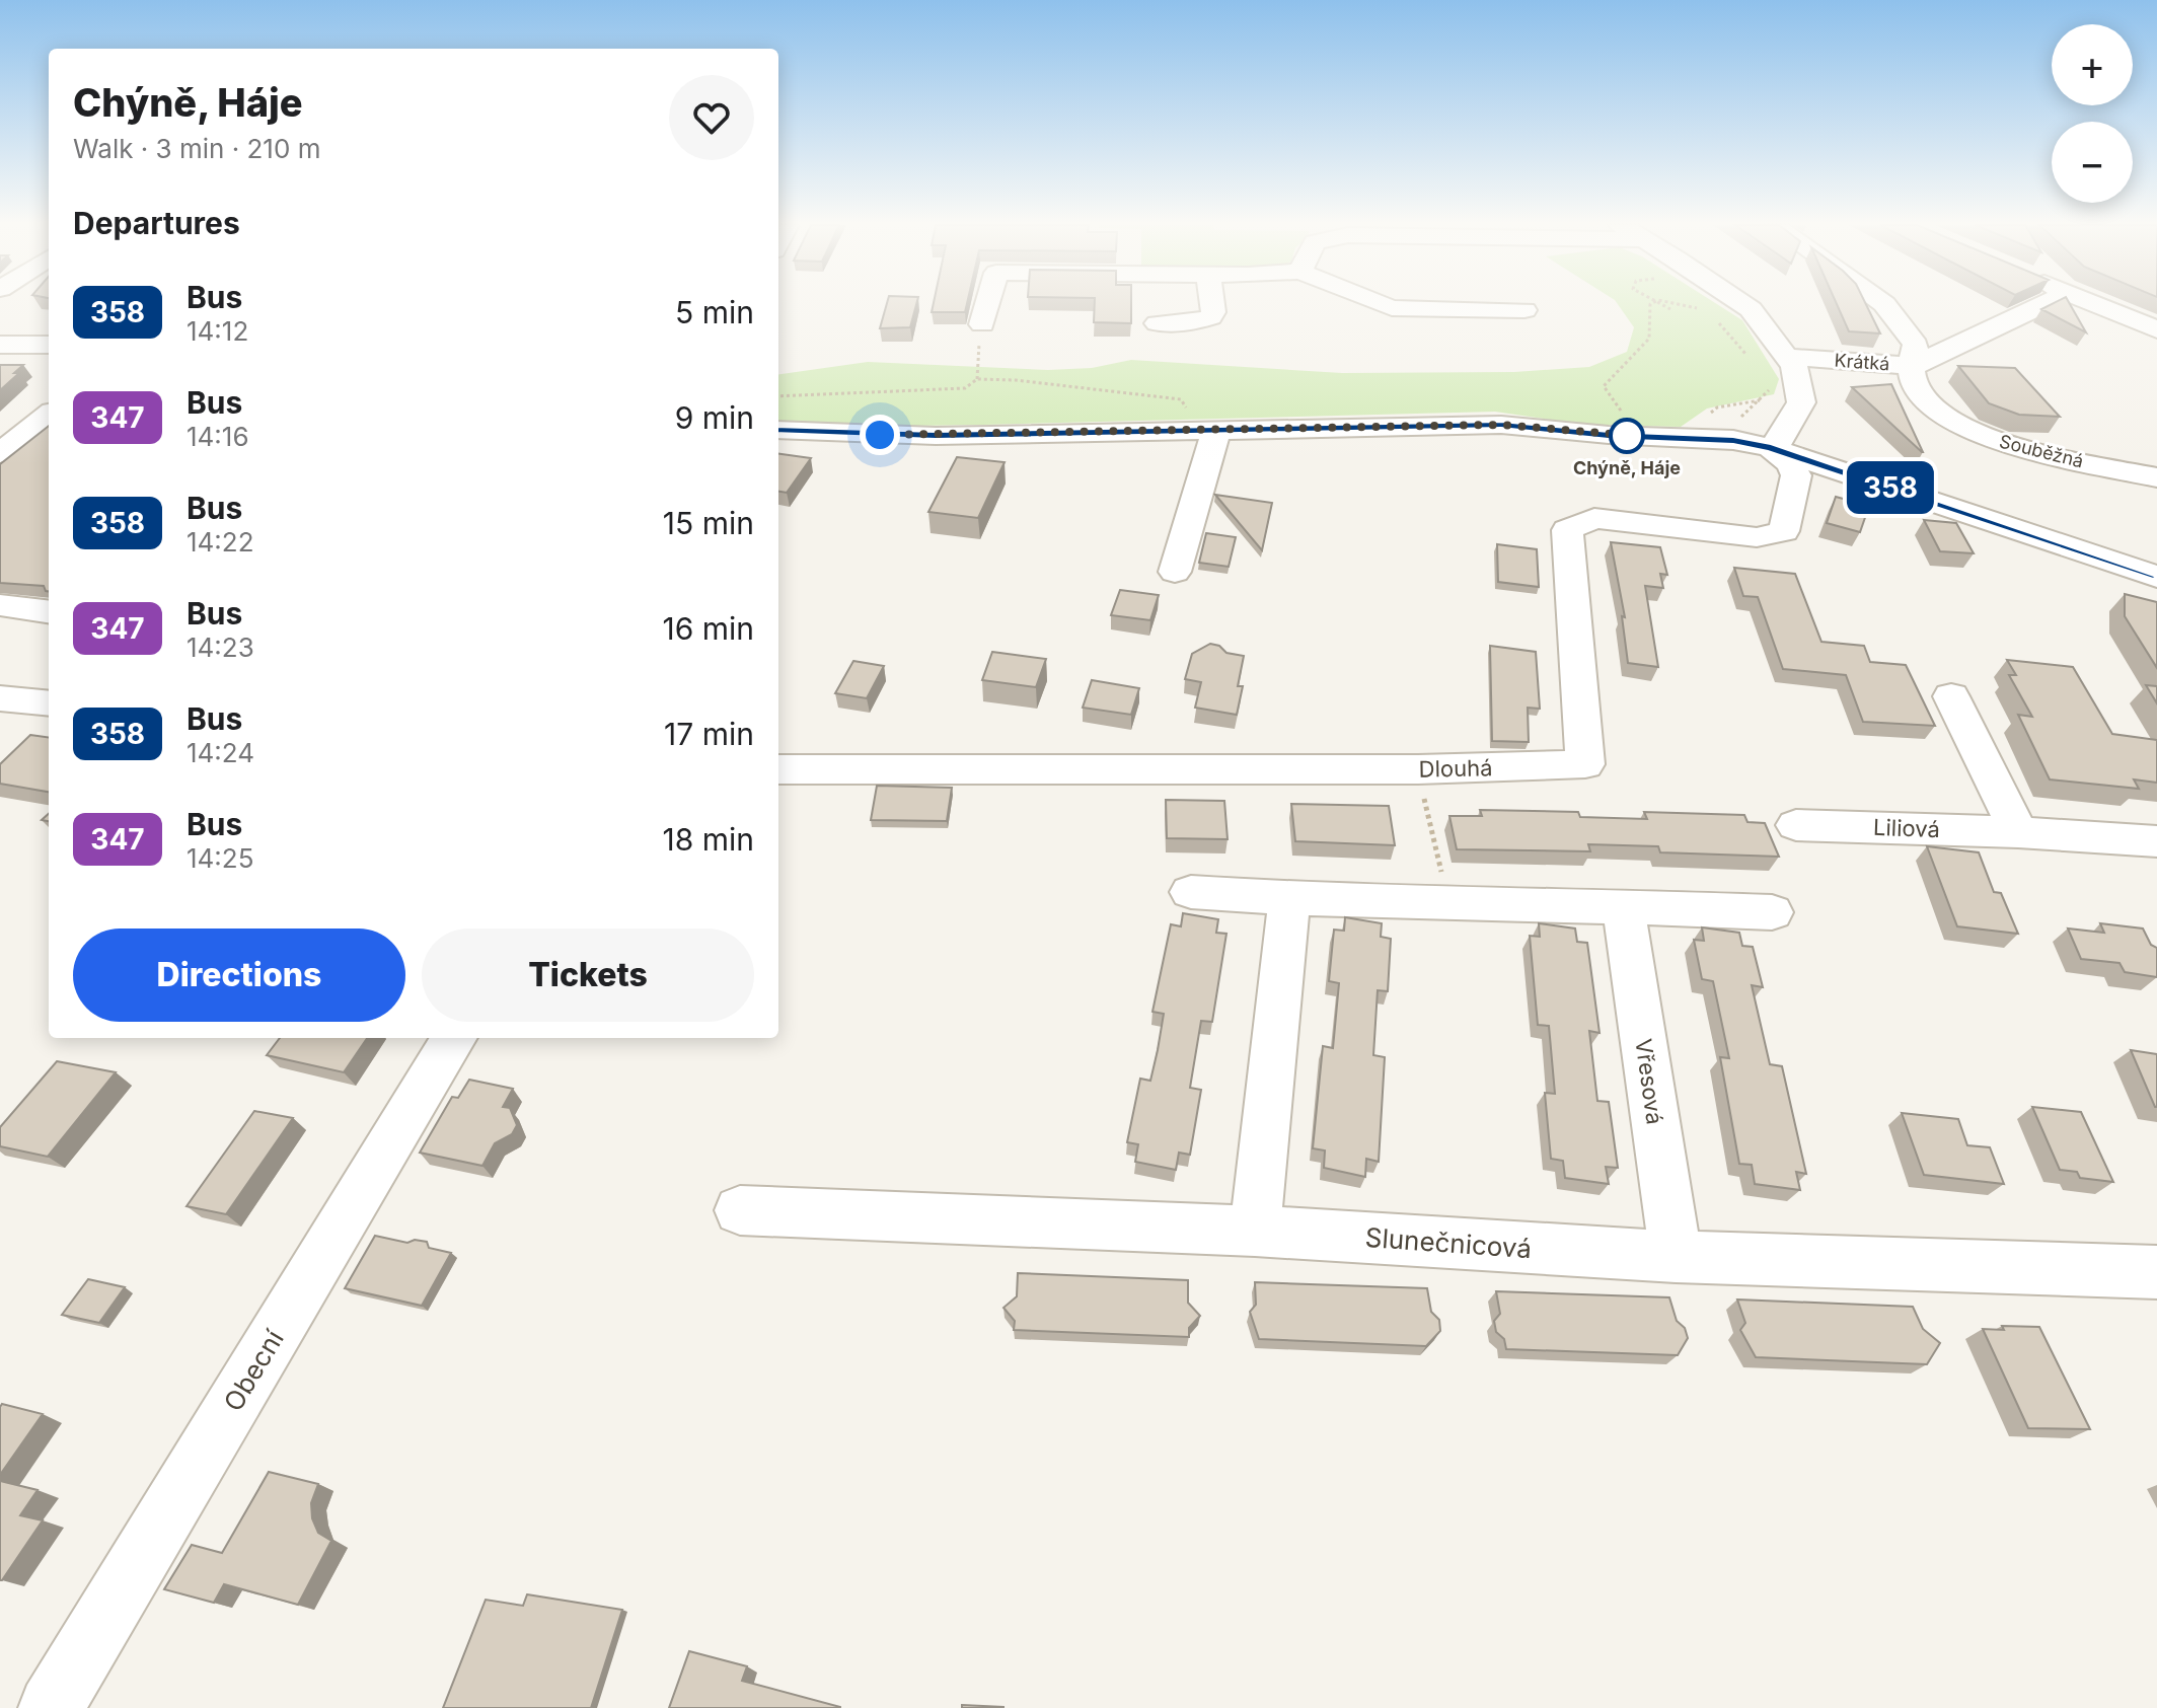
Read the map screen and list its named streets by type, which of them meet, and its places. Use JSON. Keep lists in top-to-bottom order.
{
  "streets": {
    "street": [
      "Krátká",
      "Souběžná",
      "Dlouhá",
      "Liliová",
      "Vřesová",
      "Slunečnicová",
      "Obecní"
    ]
  },
  "crossings": [
    ["Krátká", "Souběžná"],
    ["Vřesová", "Slunečnicová"]
  ],
  "places": ["Chýně, Háje"],
  "lines": ["bus line 358"],
  "page": {
    "on_map": "358",
    "map_buttons": ["+", "−"],
    "heading": [
      ["Chýně, Háje", "Walk · 3 min · 210 m"],
      "Departures"
    ],
    "list": [
      {
        "mark": "358",
        "name": "Bus",
        "note": "14:12",
        "value": "5 min"
      },
      {
        "mark": "347",
        "name": "Bus",
        "note": "14:16",
        "value": "9 min"
      },
      {
        "mark": "358",
        "name": "Bus",
        "note": "14:22",
        "value": "15 min"
      },
      {
        "mark": "347",
        "name": "Bus",
        "note": "14:23",
        "value": "16 min"
      },
      {
        "mark": "358",
        "name": "Bus",
        "note": "14:24",
        "value": "17 min"
      },
      {
        "mark": "347",
        "name": "Bus",
        "note": "14:25",
        "value": "18 min"
      }
    ],
    "buttons": ["Directions", "Tickets"]
  }
}
